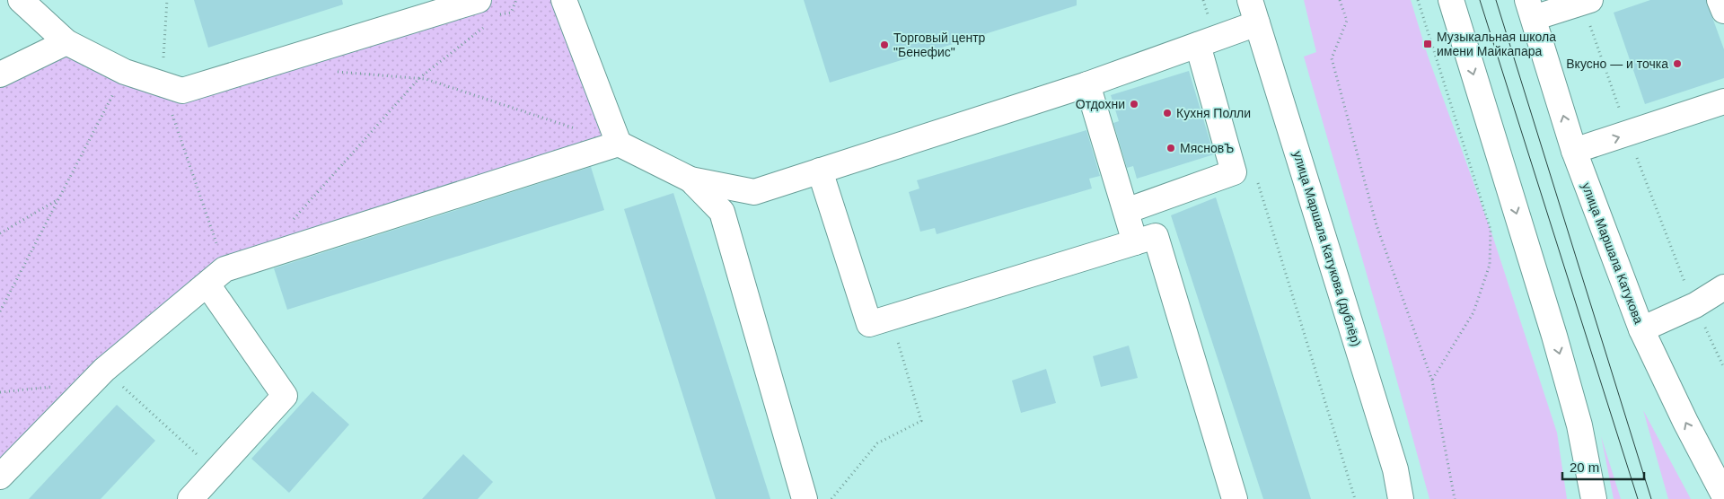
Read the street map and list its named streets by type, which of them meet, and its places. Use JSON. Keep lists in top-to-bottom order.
{
  "streets": {
    "main road": ["улица Маршала Катукова (дублёр)", "улица Маршала Катукова"]
  },
  "places": {
    "transit": ["Музыкальная школа имени Майкапара"],
    "other": [
      "Торговый центр \"Бенефис\"",
      "Вкусно — и точка",
      "Отдохни",
      "Кухня Полли",
      "МясновЪ"
    ]
  },
  "scale_bar": "20 m"
}
